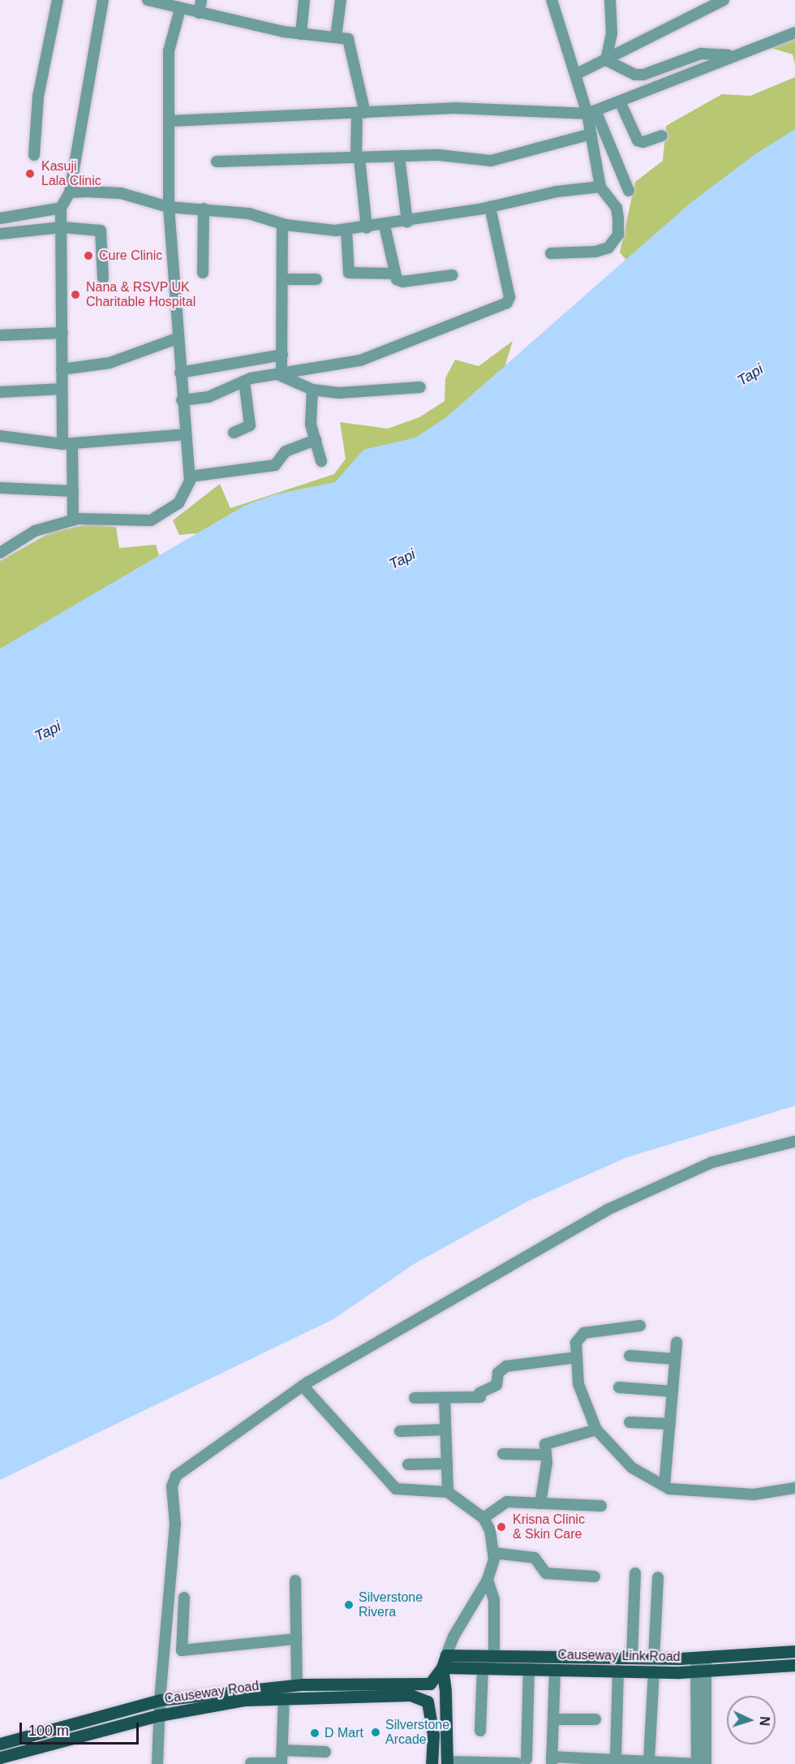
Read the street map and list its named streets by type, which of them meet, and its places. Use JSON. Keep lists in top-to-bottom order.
{
  "streets": {
    "main road": ["Causeway Link Road", "Causeway Road"]
  },
  "water": ["Tapi"],
  "places": [
    "Kasuji Lala Clinic",
    "Cure Clinic",
    "Nana & RSVP UK Charitable Hospital",
    "Krisna Clinic & Skin Care",
    "Silverstone Rivera",
    "Silverstone Arcade",
    "D Mart"
  ],
  "scale_bar": "100 m",
  "north": "right"
}
